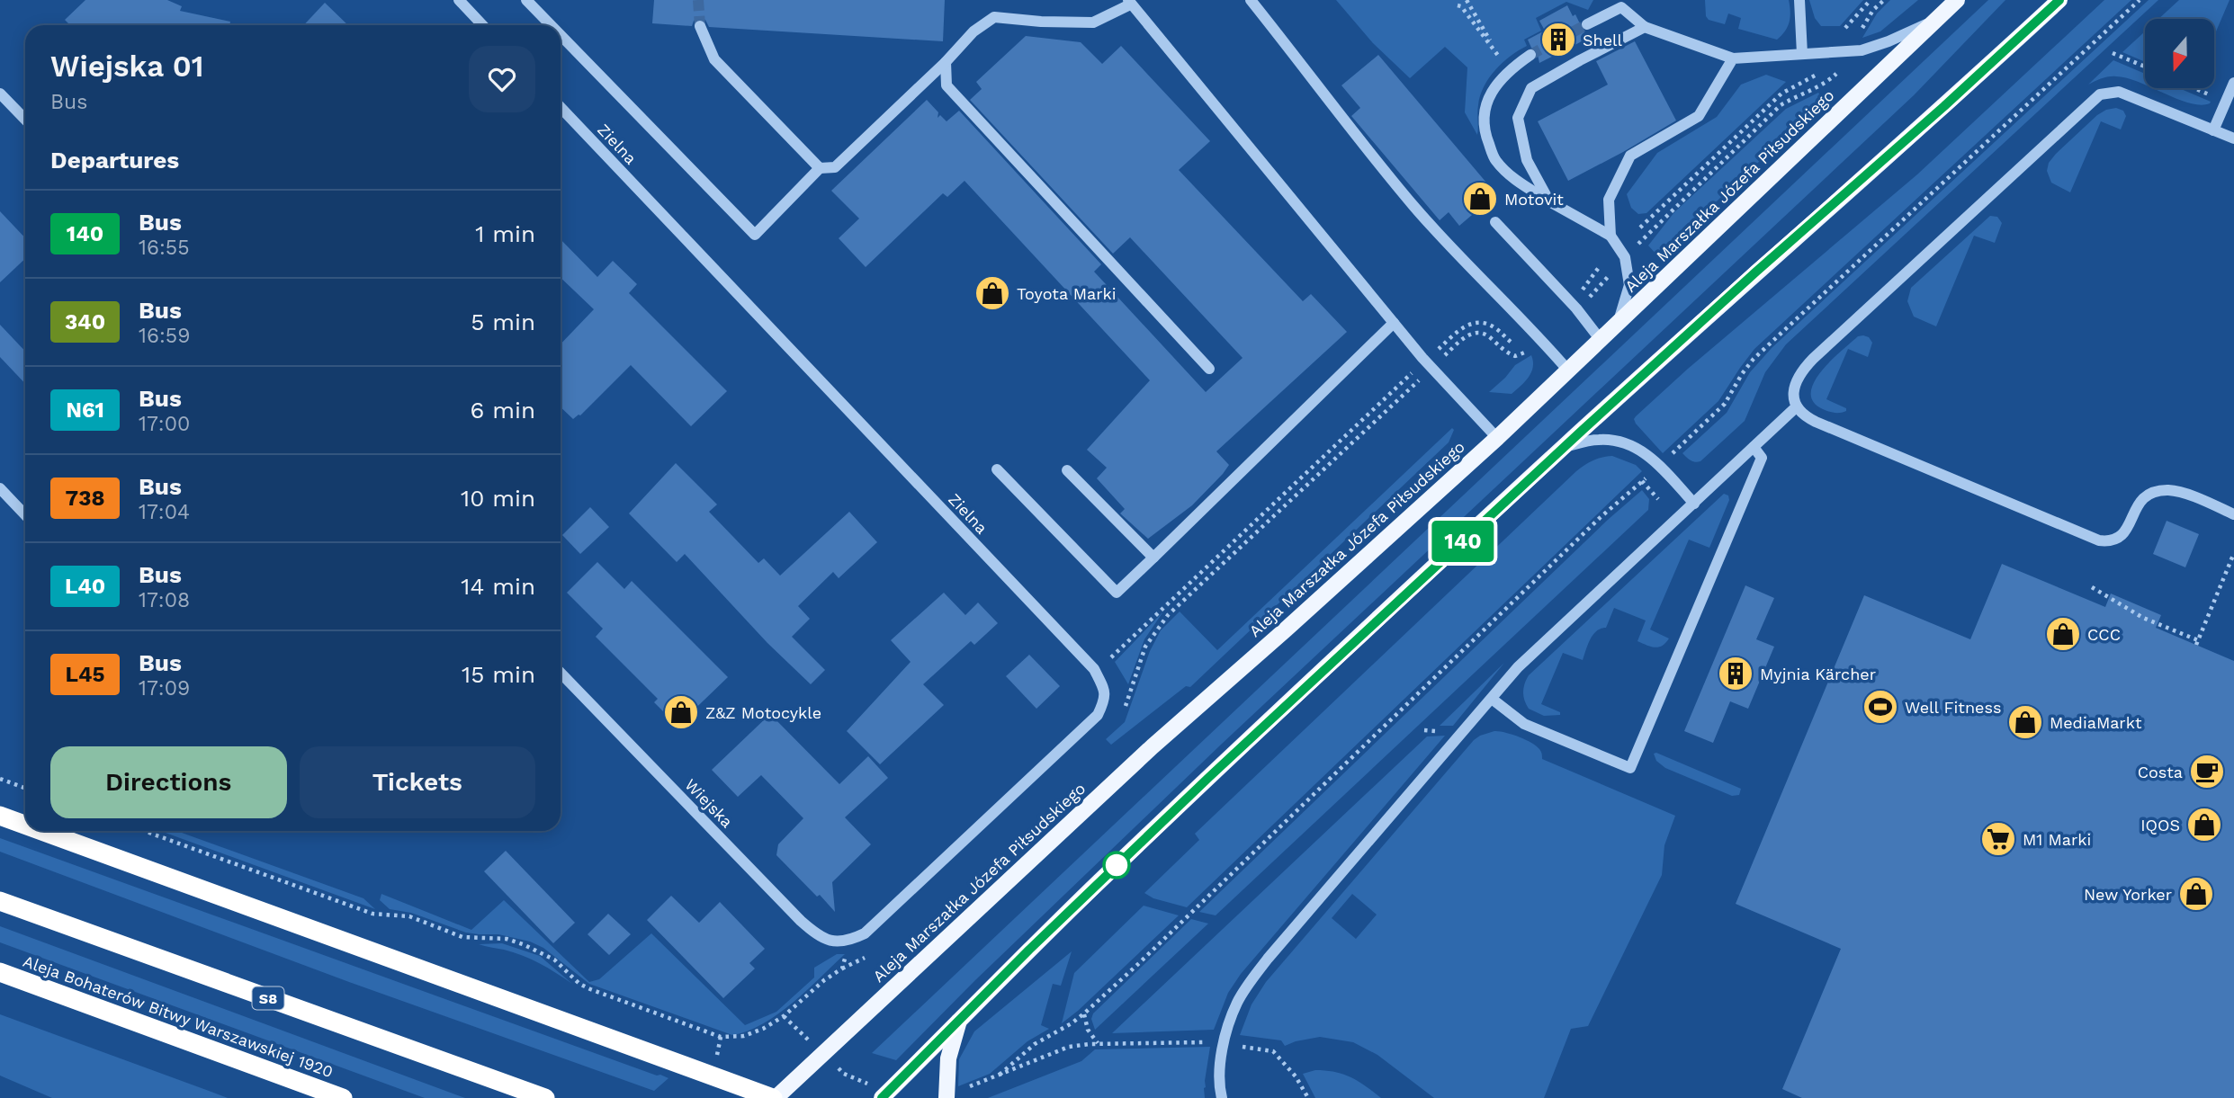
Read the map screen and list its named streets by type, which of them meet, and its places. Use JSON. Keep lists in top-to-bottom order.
{
  "streets": {
    "highway": ["S8", "Aleja Bohaterów Bitwy Warszawskiej 1920"],
    "main road": ["Aleja Marszałka Józefa Piłsudskiego"],
    "street": ["Zielna", "Wiejska"]
  },
  "crossings": [
    ["Zielna", "Wiejska"]
  ],
  "places": {
    "building": ["Shell", "Myjnia Kärcher"],
    "shop": [
      "Motovit",
      "Toyota Marki",
      "CCC",
      "Z&Z Motocykle",
      "MediaMarkt",
      "IQOS",
      "New Yorker"
    ],
    "sports": ["Well Fitness"],
    "cafe": ["Costa"],
    "supermarket": ["M1 Marki"]
  },
  "lines": ["bus line 140"],
  "north": "bottom",
  "page": {
    "on_map": "140",
    "heading": [
      ["Wiejska 01", "Bus"],
      "Departures"
    ],
    "list": [
      {
        "mark": "140",
        "name": "Bus",
        "note": "16:55",
        "value": "1 min"
      },
      {
        "mark": "340",
        "name": "Bus",
        "note": "16:59",
        "value": "5 min"
      },
      {
        "mark": "N61",
        "name": "Bus",
        "note": "17:00",
        "value": "6 min"
      },
      {
        "mark": "738",
        "name": "Bus",
        "note": "17:04",
        "value": "10 min"
      },
      {
        "mark": "L40",
        "name": "Bus",
        "note": "17:08",
        "value": "14 min"
      },
      {
        "mark": "L45",
        "name": "Bus",
        "note": "17:09",
        "value": "15 min"
      }
    ],
    "buttons": ["Directions", "Tickets"]
  }
}
